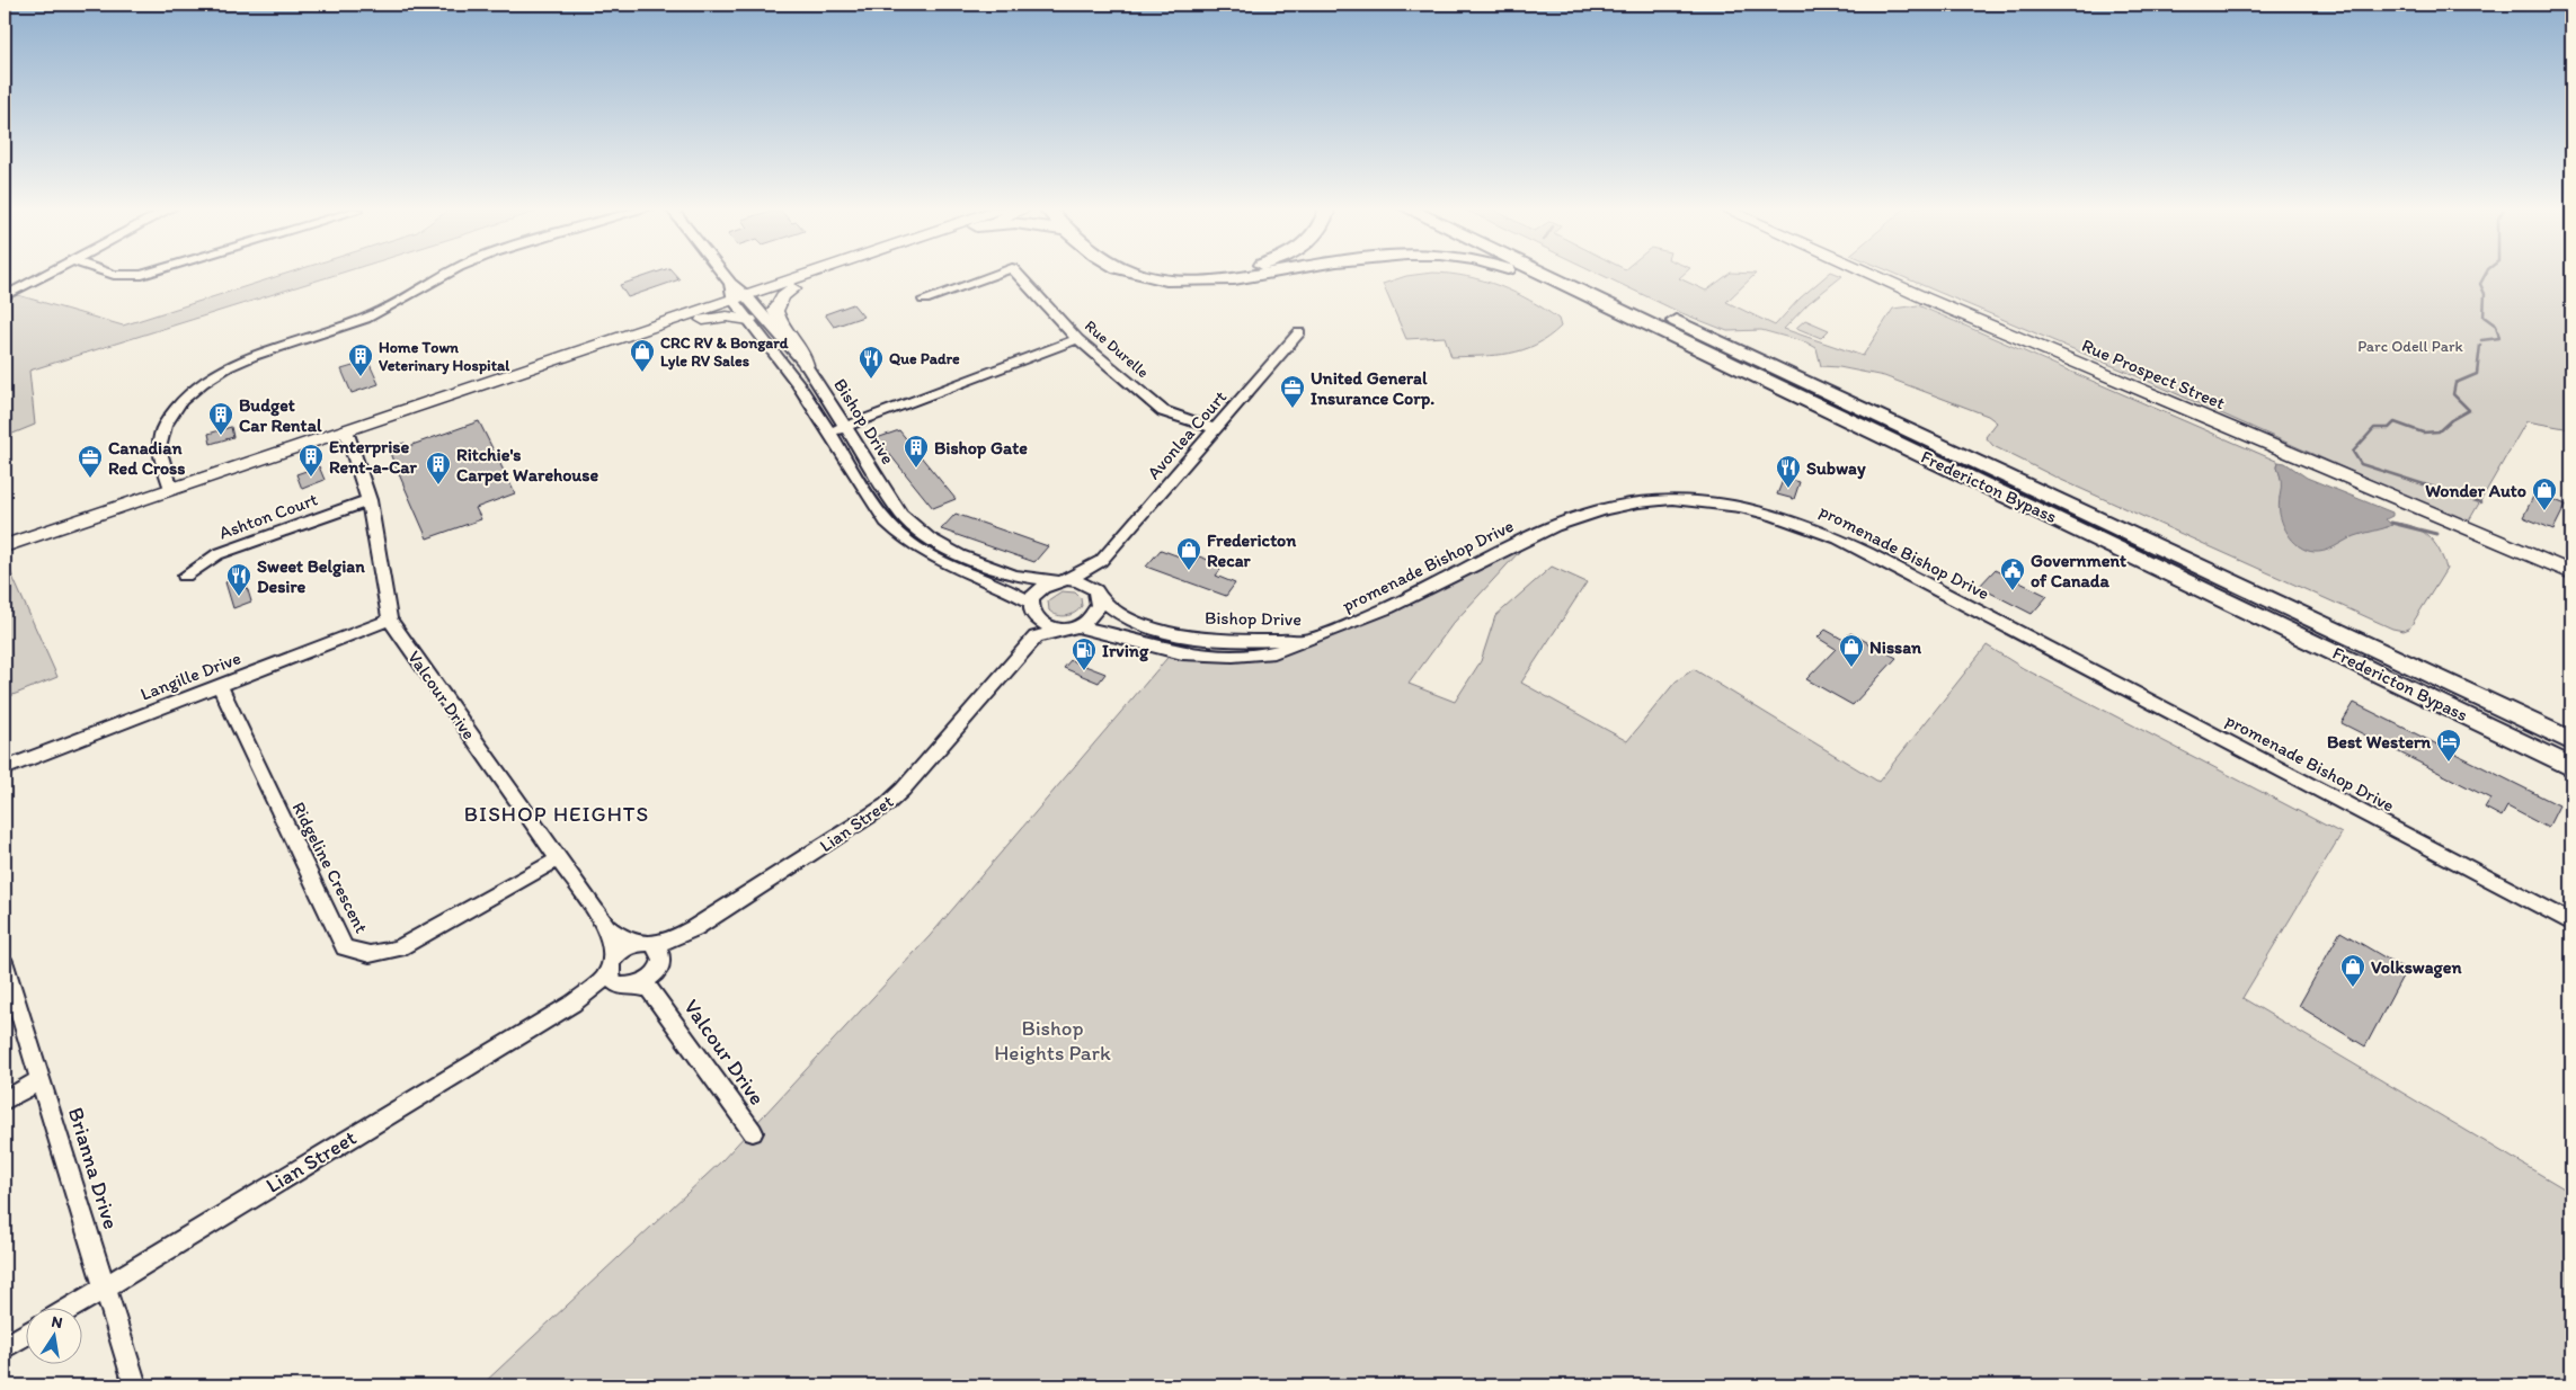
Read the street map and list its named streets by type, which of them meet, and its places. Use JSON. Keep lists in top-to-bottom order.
{
  "streets": {
    "highway": ["Fredericton Bypass"],
    "main road": ["Rue Prospect Street"],
    "street": [
      "Rue Durelle",
      "Bishop Drive",
      "Avonlea Court",
      "Ashton Court",
      "promenade Bishop Drive",
      "Langille Drive",
      "Valcour Drive",
      "Lian Street",
      "Ridgeline Crescent",
      "Brianna Drive"
    ]
  },
  "crossings": [
    ["Rue Durelle", "Avonlea Court"],
    ["Bishop Drive", "Avonlea Court"],
    ["Bishop Drive", "promenade Bishop Drive"],
    ["Ashton Court", "Valcour Drive"],
    ["Langille Drive", "Valcour Drive"],
    ["Langille Drive", "Ridgeline Crescent"],
    ["Valcour Drive", "Lian Street"],
    ["Valcour Drive", "Ridgeline Crescent"],
    ["Lian Street", "Brianna Drive"]
  ],
  "districts": ["BISHOP HEIGHTS"],
  "parks": ["Parc Odell Park", "Bishop Heights Park"],
  "places": {
    "shop": [
      "CRC RV & Bongard Lyle RV Sales",
      "Wonder Auto",
      "Fredericton Recar",
      "Nissan",
      "Volkswagen"
    ],
    "building": [
      "Home Town Veterinary Hospital",
      "Budget Car Rental",
      "Bishop Gate",
      "Enterprise Rent-a-Car",
      "Ritchie's Carpet Warehouse"
    ],
    "restaurant": ["Que Padre", "Subway", "Sweet Belgian Desire"],
    "office": ["United General Insurance Corp.", "Canadian Red Cross"],
    "public building": ["Government of Canada"],
    "fuel station": ["Irving"],
    "hotel": ["Best Western"]
  },
  "north": "top"
}
